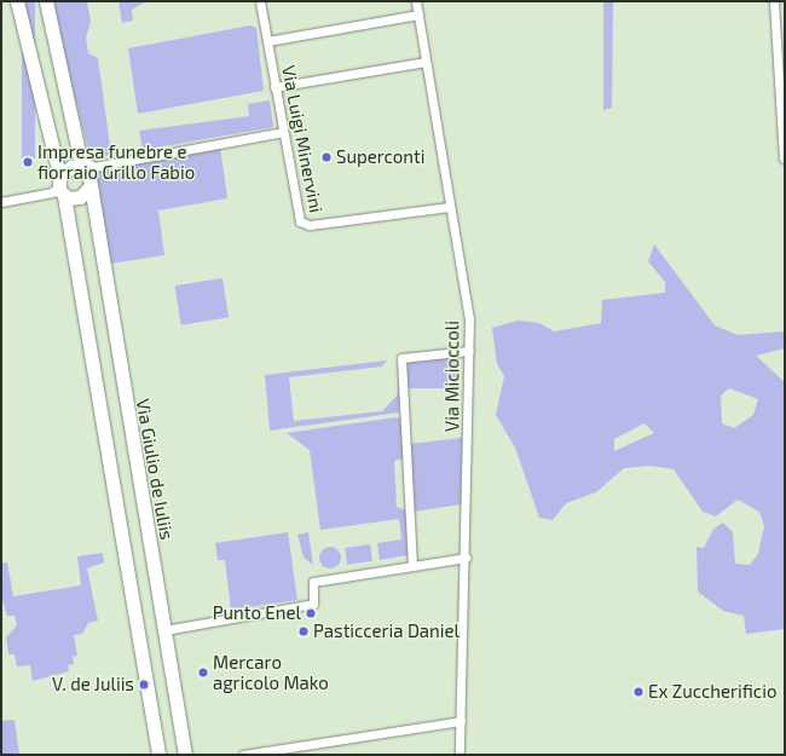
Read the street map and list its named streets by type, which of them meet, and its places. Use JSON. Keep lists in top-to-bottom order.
{
  "streets": {
    "main road": ["Via Giulio de Iuliis"],
    "street": ["Via Luigi Minervini", "Via Micioccoli"]
  },
  "crossings": [
    ["Via Luigi Minervini", "Via Micioccoli"]
  ],
  "places": [
    "Superconti",
    "Impresa funebre e fiorraio Grillo Fabio",
    "Punto Enel",
    "Pasticceria Daniel",
    "Mercaro agricolo Mako",
    "V. de Juliis",
    "Ex Zuccherificio"
  ]
}
